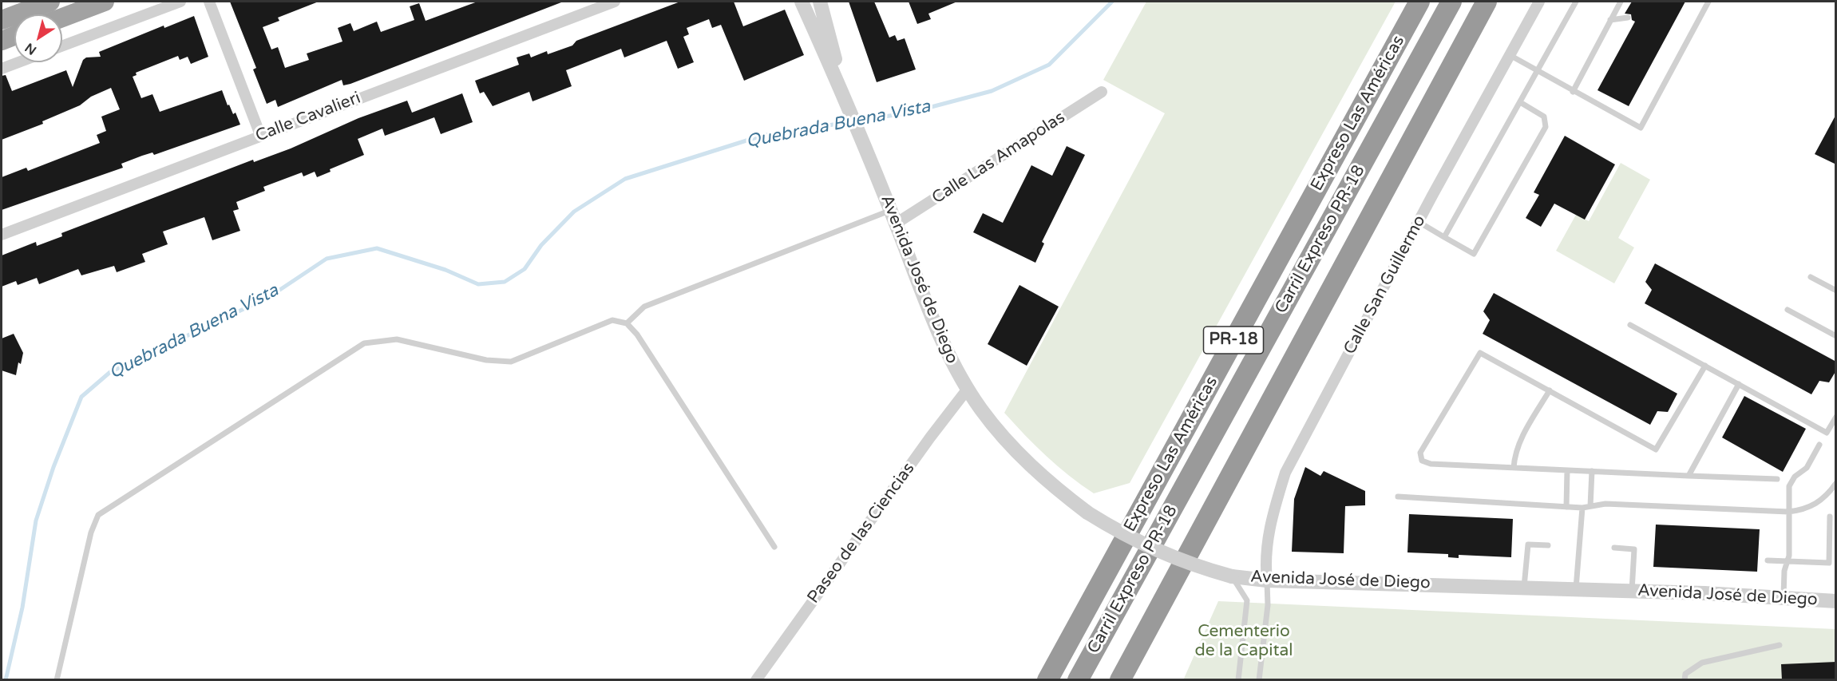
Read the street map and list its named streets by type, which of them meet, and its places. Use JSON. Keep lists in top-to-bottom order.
{
  "streets": {
    "highway": ["Expreso Las Américas", "Carril Expreso PR-18", "PR-18"],
    "street": [
      "Calle Cavalieri",
      "Calle Las Amapolas",
      "Avenida José de Diego",
      "Calle San Guillermo",
      "Paseo de las Ciencias"
    ]
  },
  "crossings": [
    ["Calle Las Amapolas", "Avenida José de Diego"],
    ["Avenida José de Diego", "Calle San Guillermo"],
    ["Avenida José de Diego", "Paseo de las Ciencias"]
  ],
  "water": ["Quebrada Buena Vista"],
  "parks": ["Cementerio de la Capital"],
  "north": "bottom left"
}
